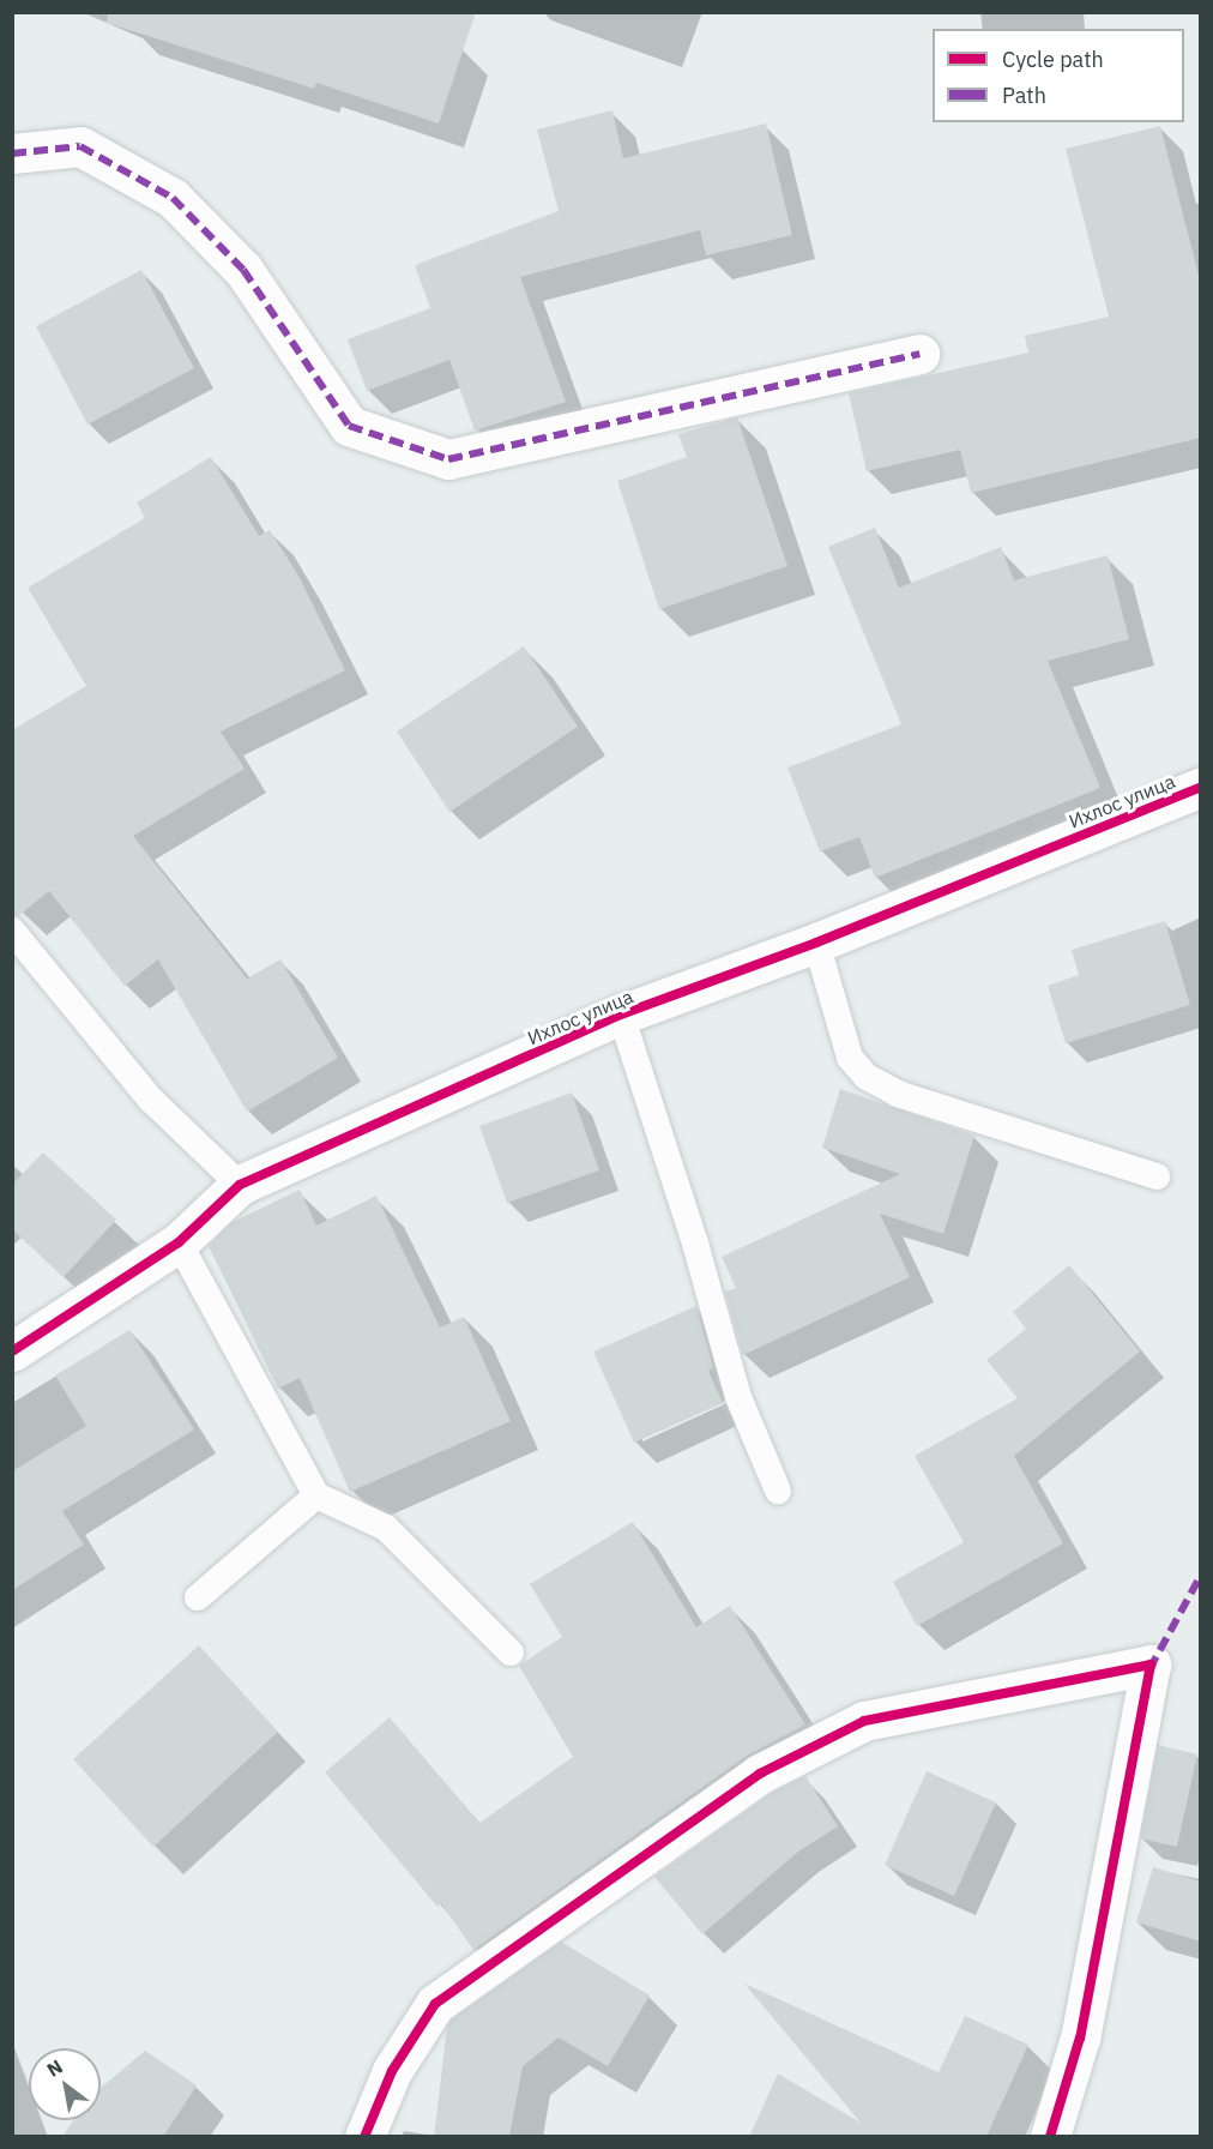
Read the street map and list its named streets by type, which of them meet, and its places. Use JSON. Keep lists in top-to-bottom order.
{
  "streets": {
    "street": ["Ихлос улица"]
  },
  "legend": ["Cycle path", "Path"],
  "north": "top left"
}
